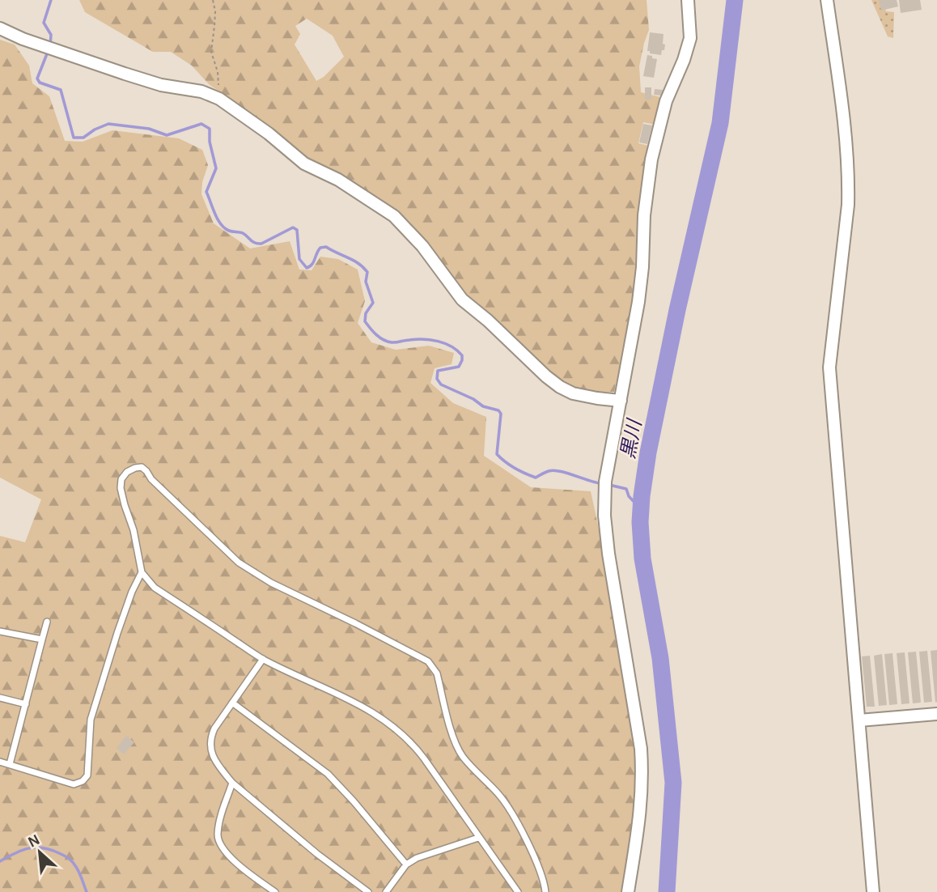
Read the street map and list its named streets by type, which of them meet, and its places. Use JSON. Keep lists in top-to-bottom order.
{
  "water": ["黒川"],
  "north": "top left"
}
